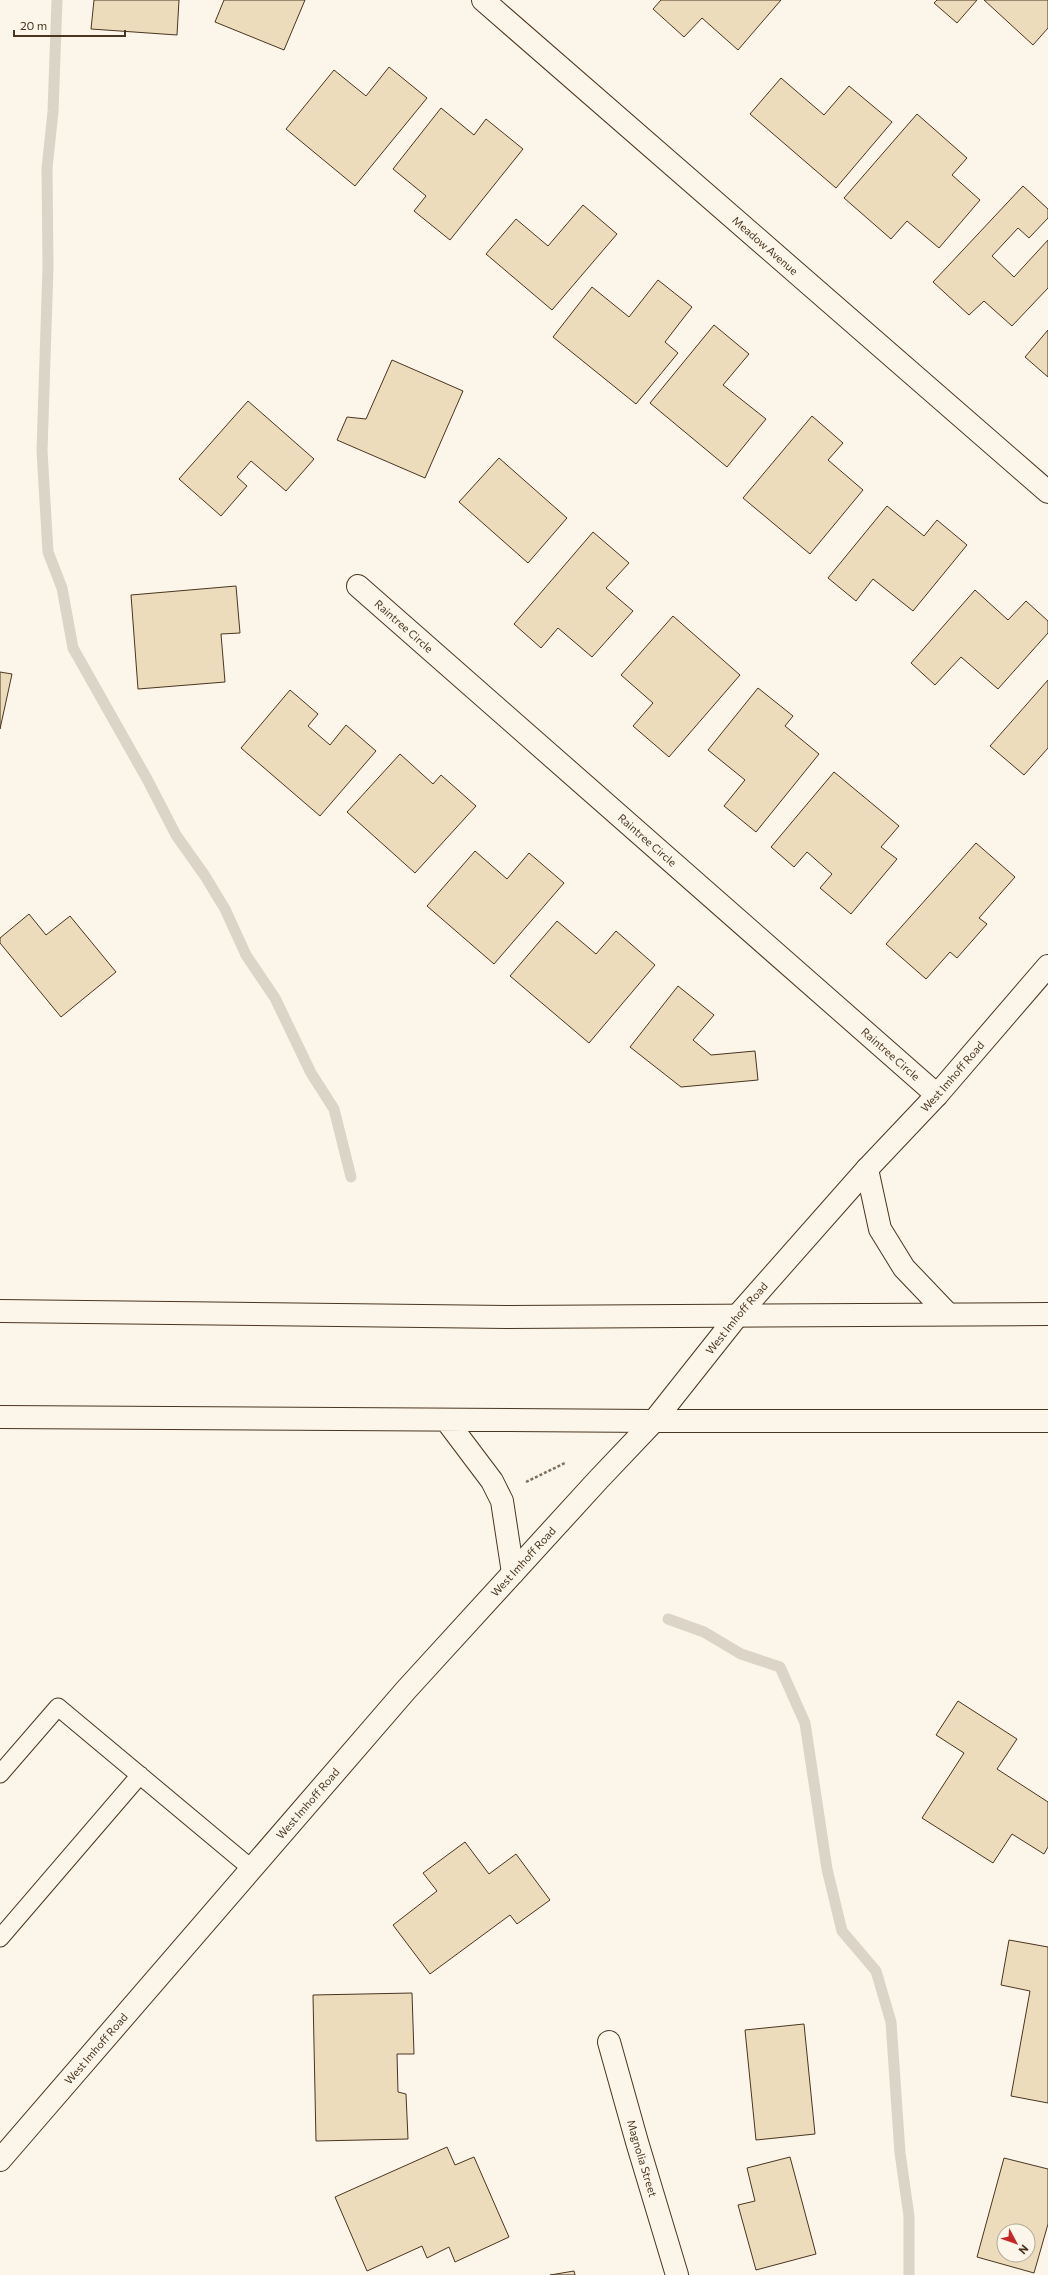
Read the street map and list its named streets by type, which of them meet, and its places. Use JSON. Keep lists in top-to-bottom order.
{
  "streets": {
    "main road": [
      "Meadow Avenue",
      "Raintree Circle",
      "West Imhoff Road",
      "Magnolia Street"
    ]
  },
  "crossings": [
    ["Raintree Circle", "West Imhoff Road"]
  ],
  "scale_bar": "20 m",
  "north": "bottom right"
}
